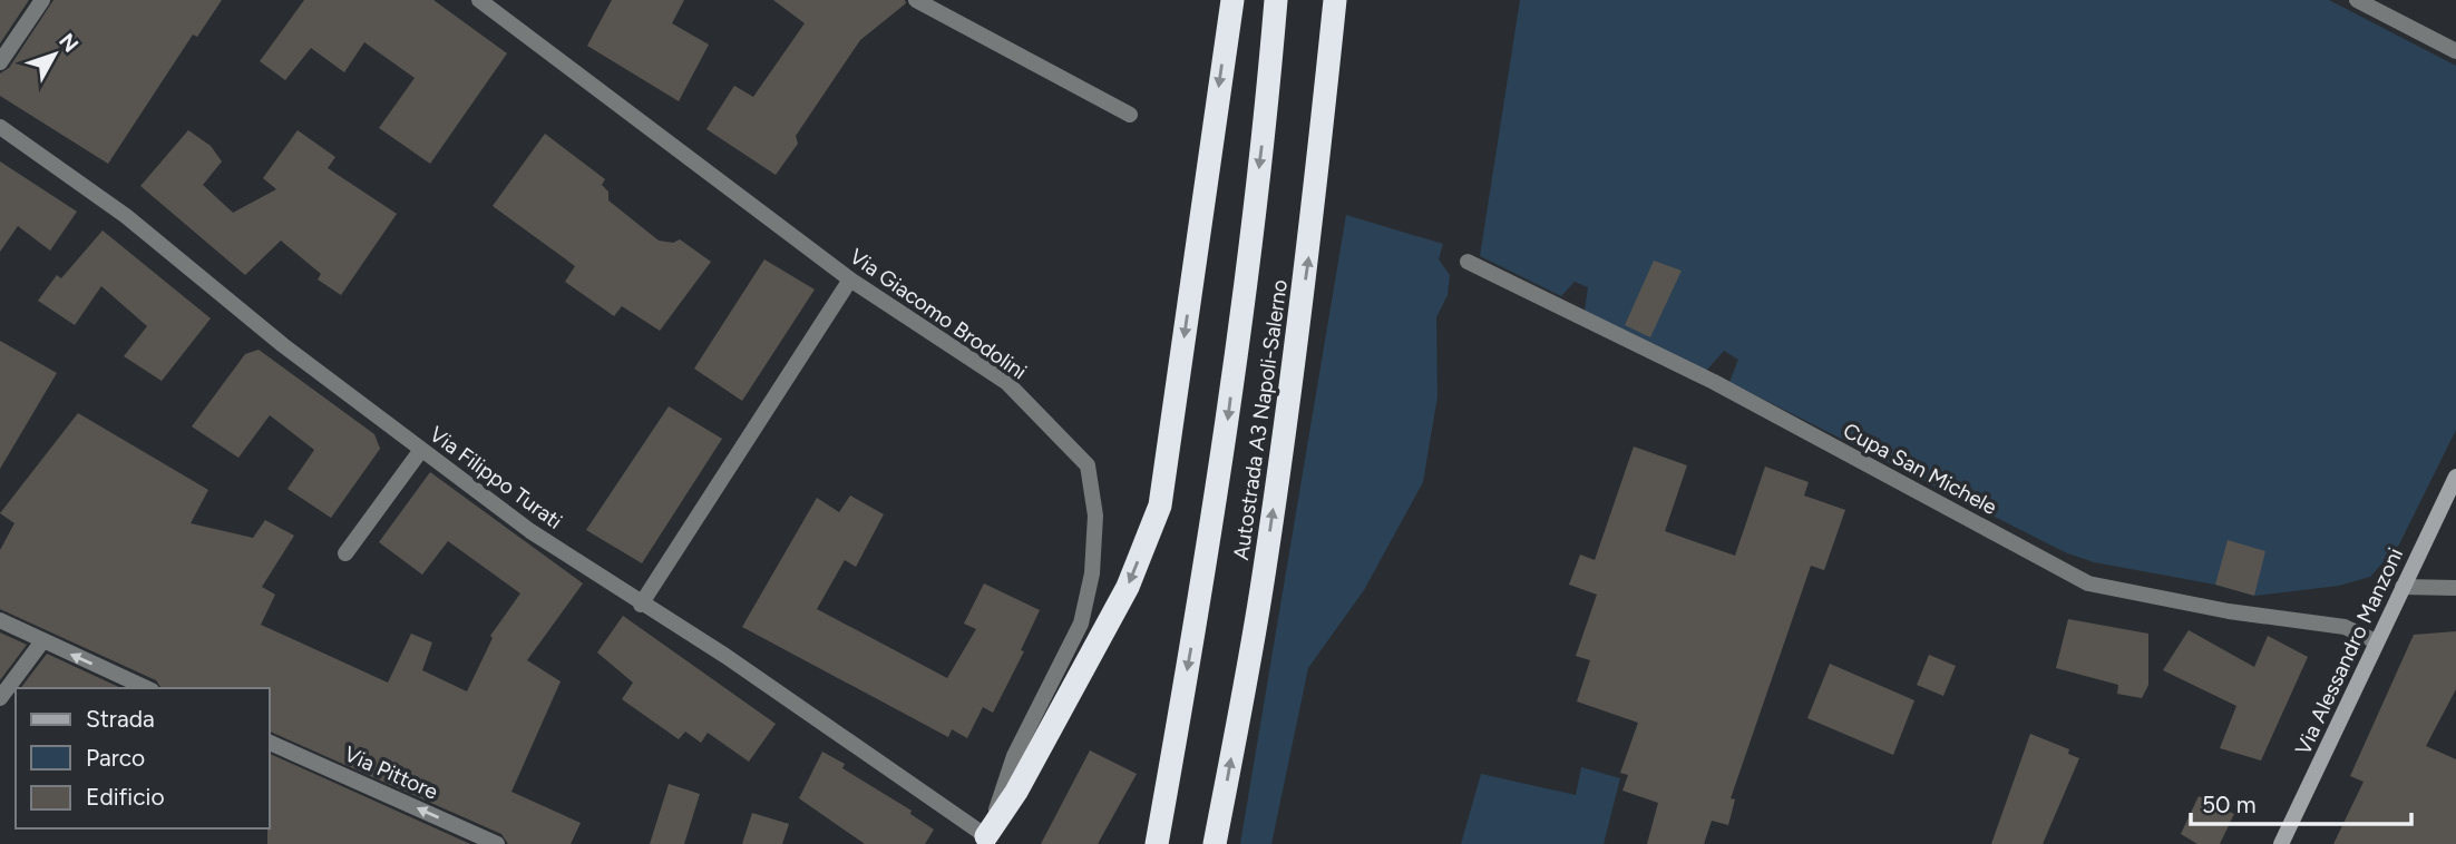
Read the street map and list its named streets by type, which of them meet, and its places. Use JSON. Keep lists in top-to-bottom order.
{
  "streets": {
    "highway": ["Autostrada A3 Napoli-Salerno"],
    "street": [
      "Via Giacomo Brodolini",
      "Cupa San Michele",
      "Via Filippo Turati",
      "Via Alessandro Manzoni",
      "Via Pittore"
    ]
  },
  "crossings": [
    ["Via Giacomo Brodolini", "Via Filippo Turati"],
    ["Cupa San Michele", "Via Alessandro Manzoni"]
  ],
  "one_way": ["Via Pittore"],
  "legend": ["Strada", "Parco", "Edificio"],
  "scale_bar": "50 m",
  "north": "top right"
}
